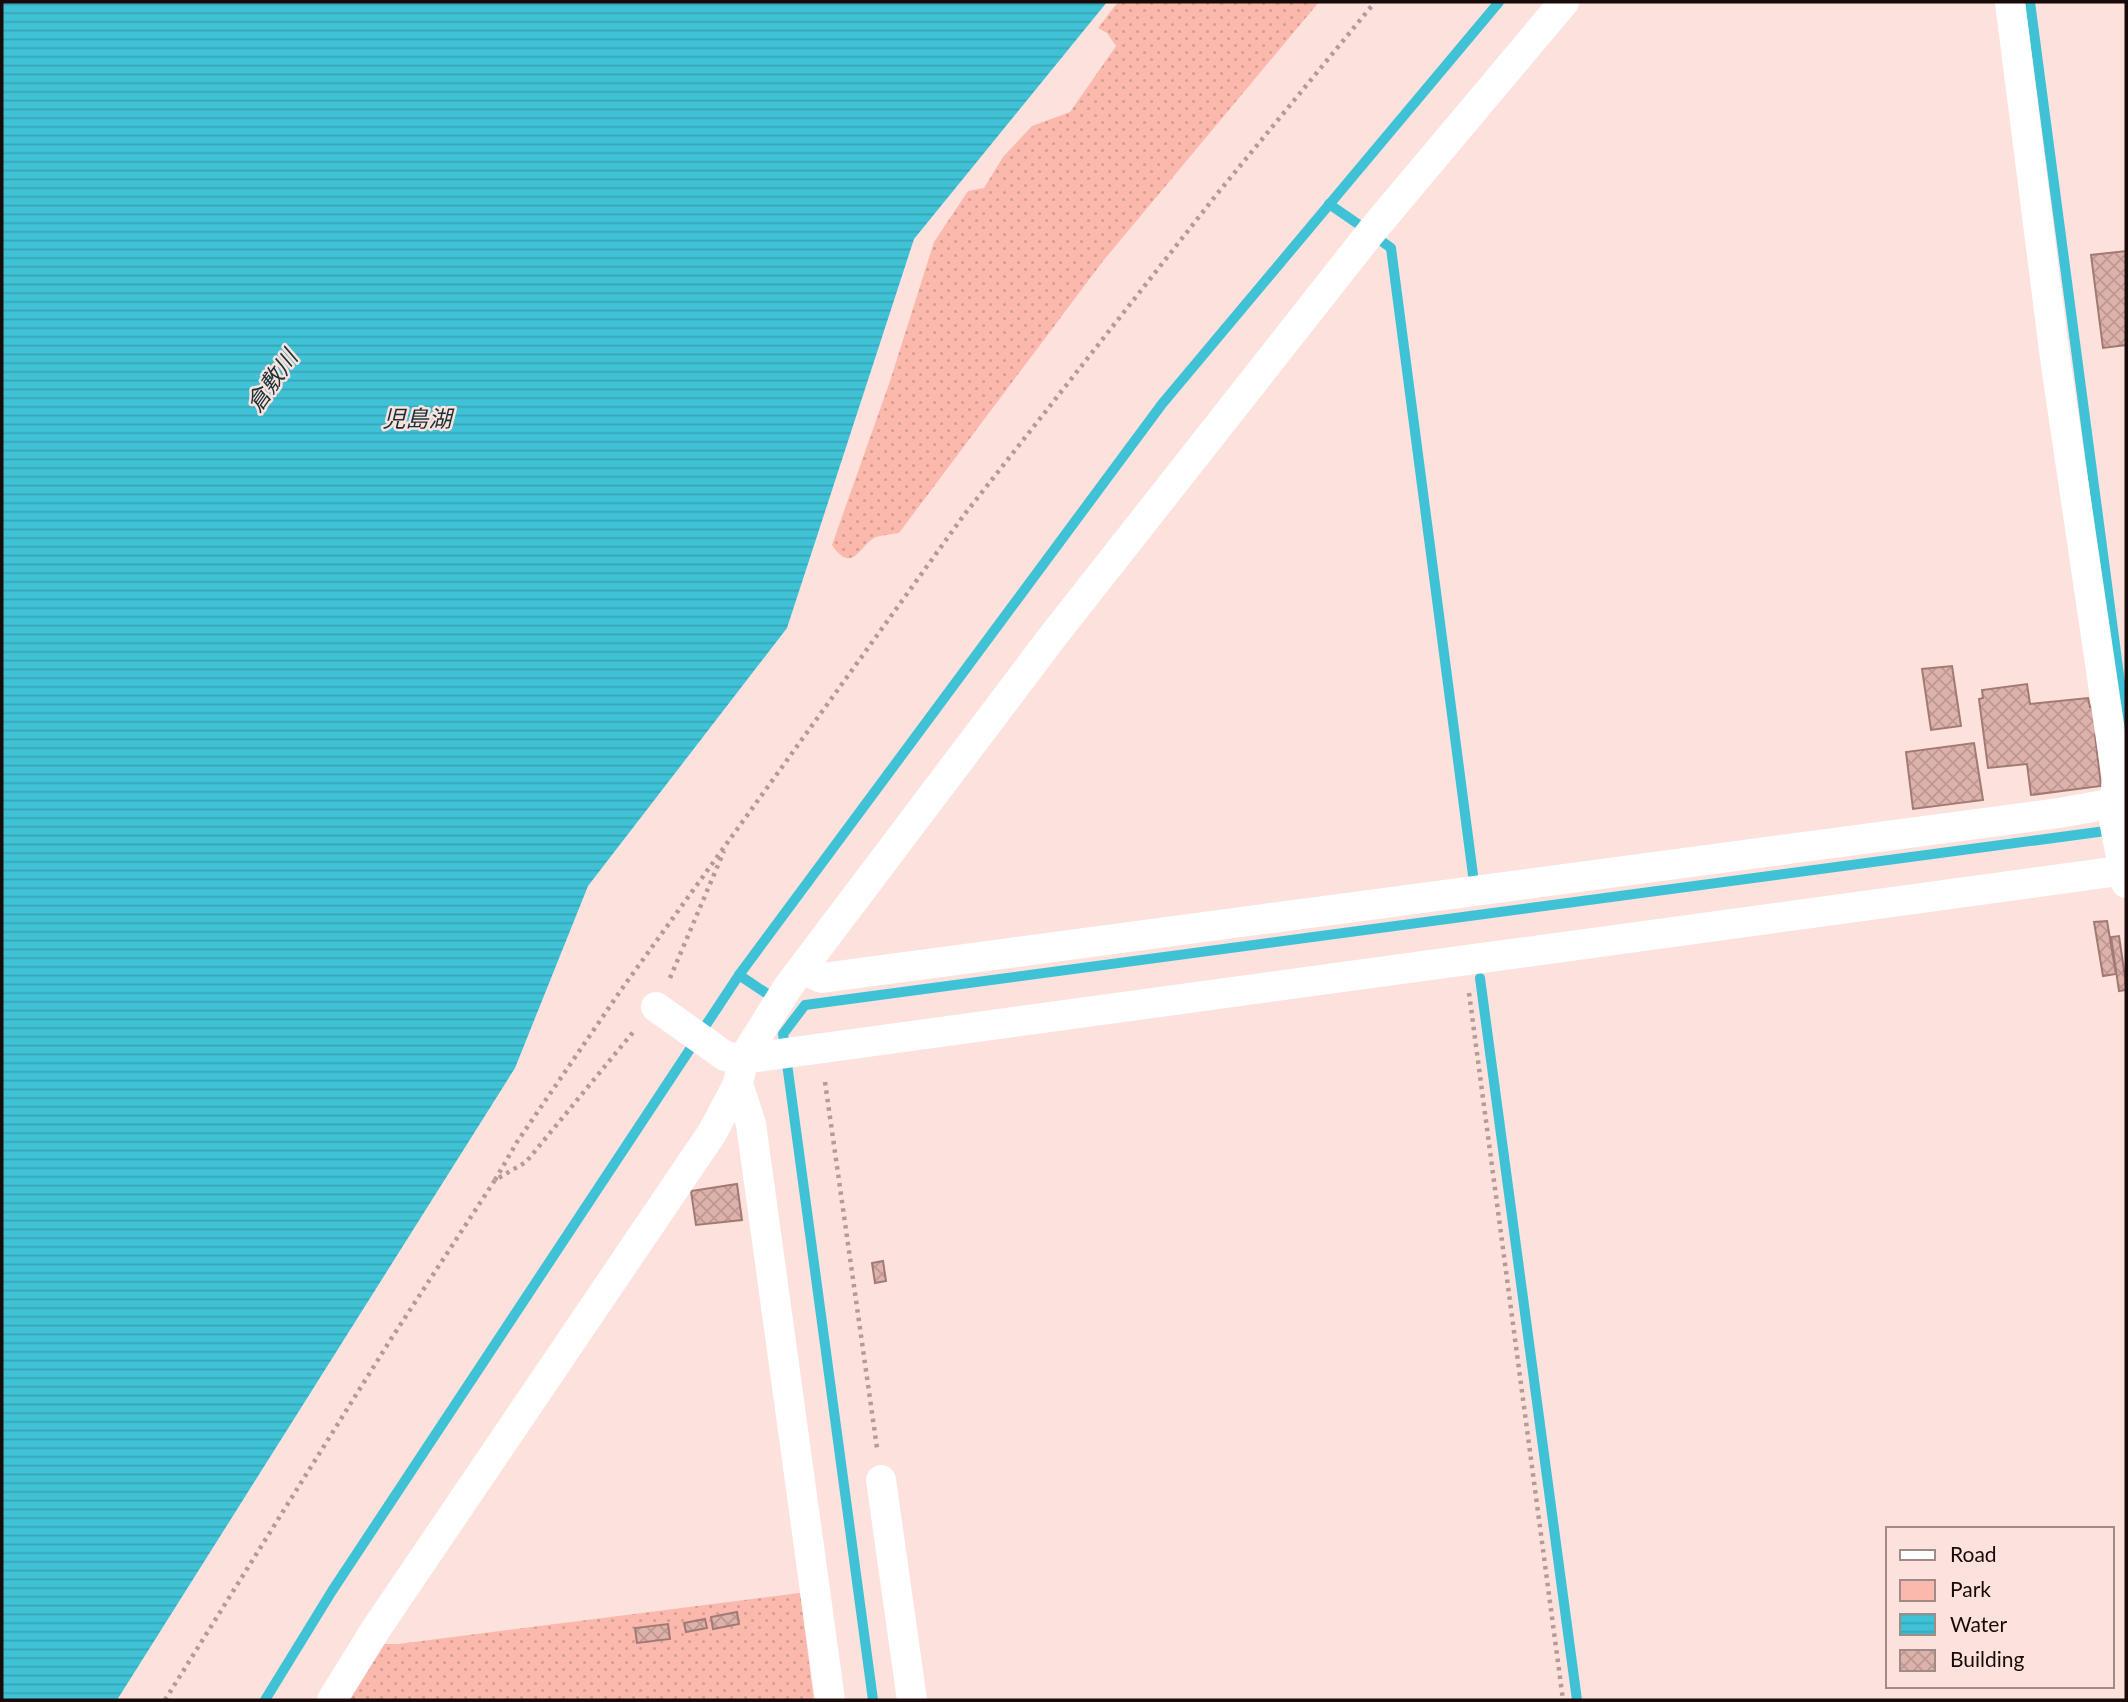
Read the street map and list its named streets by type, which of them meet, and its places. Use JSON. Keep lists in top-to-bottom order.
{
  "water": ["倉敷川", "児島湖"],
  "legend": [
    "Road",
    "Park",
    "Water",
    "Building"
  ]
}
